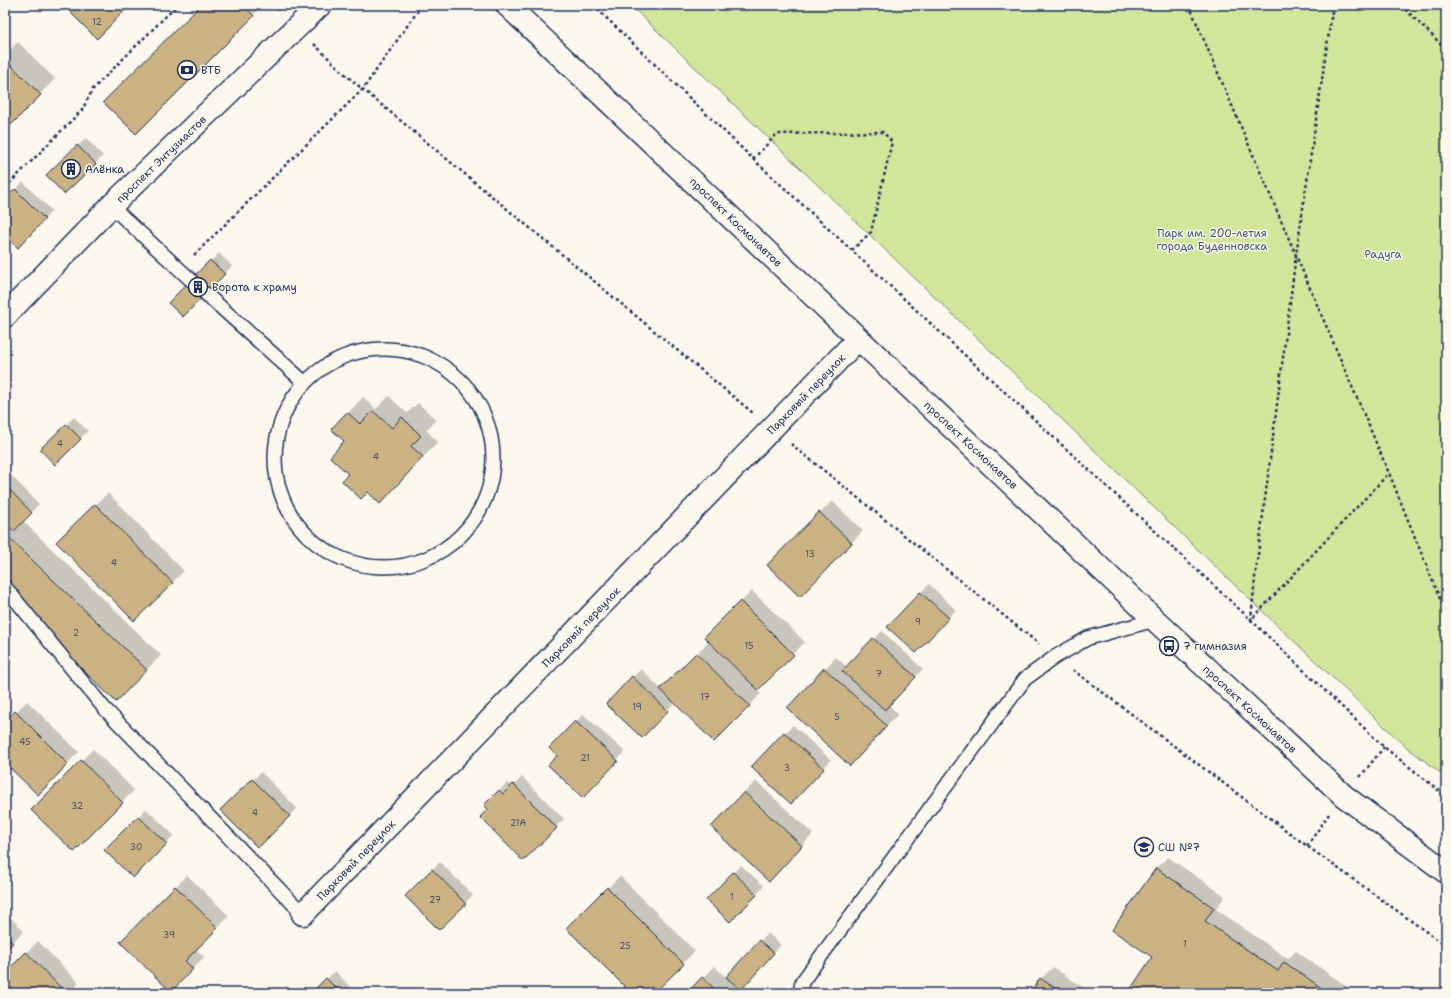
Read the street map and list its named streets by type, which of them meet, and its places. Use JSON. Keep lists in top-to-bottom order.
{
  "streets": {
    "street": ["проспект Энтузиастов", "проспект Космонавтов", "Парковый переулок"]
  },
  "crossings": [
    ["проспект Космонавтов", "Парковый переулок"]
  ],
  "parks": ["Парк им. 200-летия города Буденновска", "Радуга"],
  "places": {
    "bank": ["ВТБ"],
    "building": ["Алёнка", "Ворота к храму"],
    "bus stop": ["7 гимназия"],
    "school or university": ["СШ №7"]
  },
  "house_numbers": [
    "12",
    "4",
    "4",
    "13",
    "4",
    "9",
    "2",
    "15",
    "7",
    "17",
    "19",
    "5",
    "45",
    "21",
    "3",
    "32",
    "4",
    "21А",
    "30",
    "1",
    "27",
    "39",
    "1",
    "25"
  ]
}
